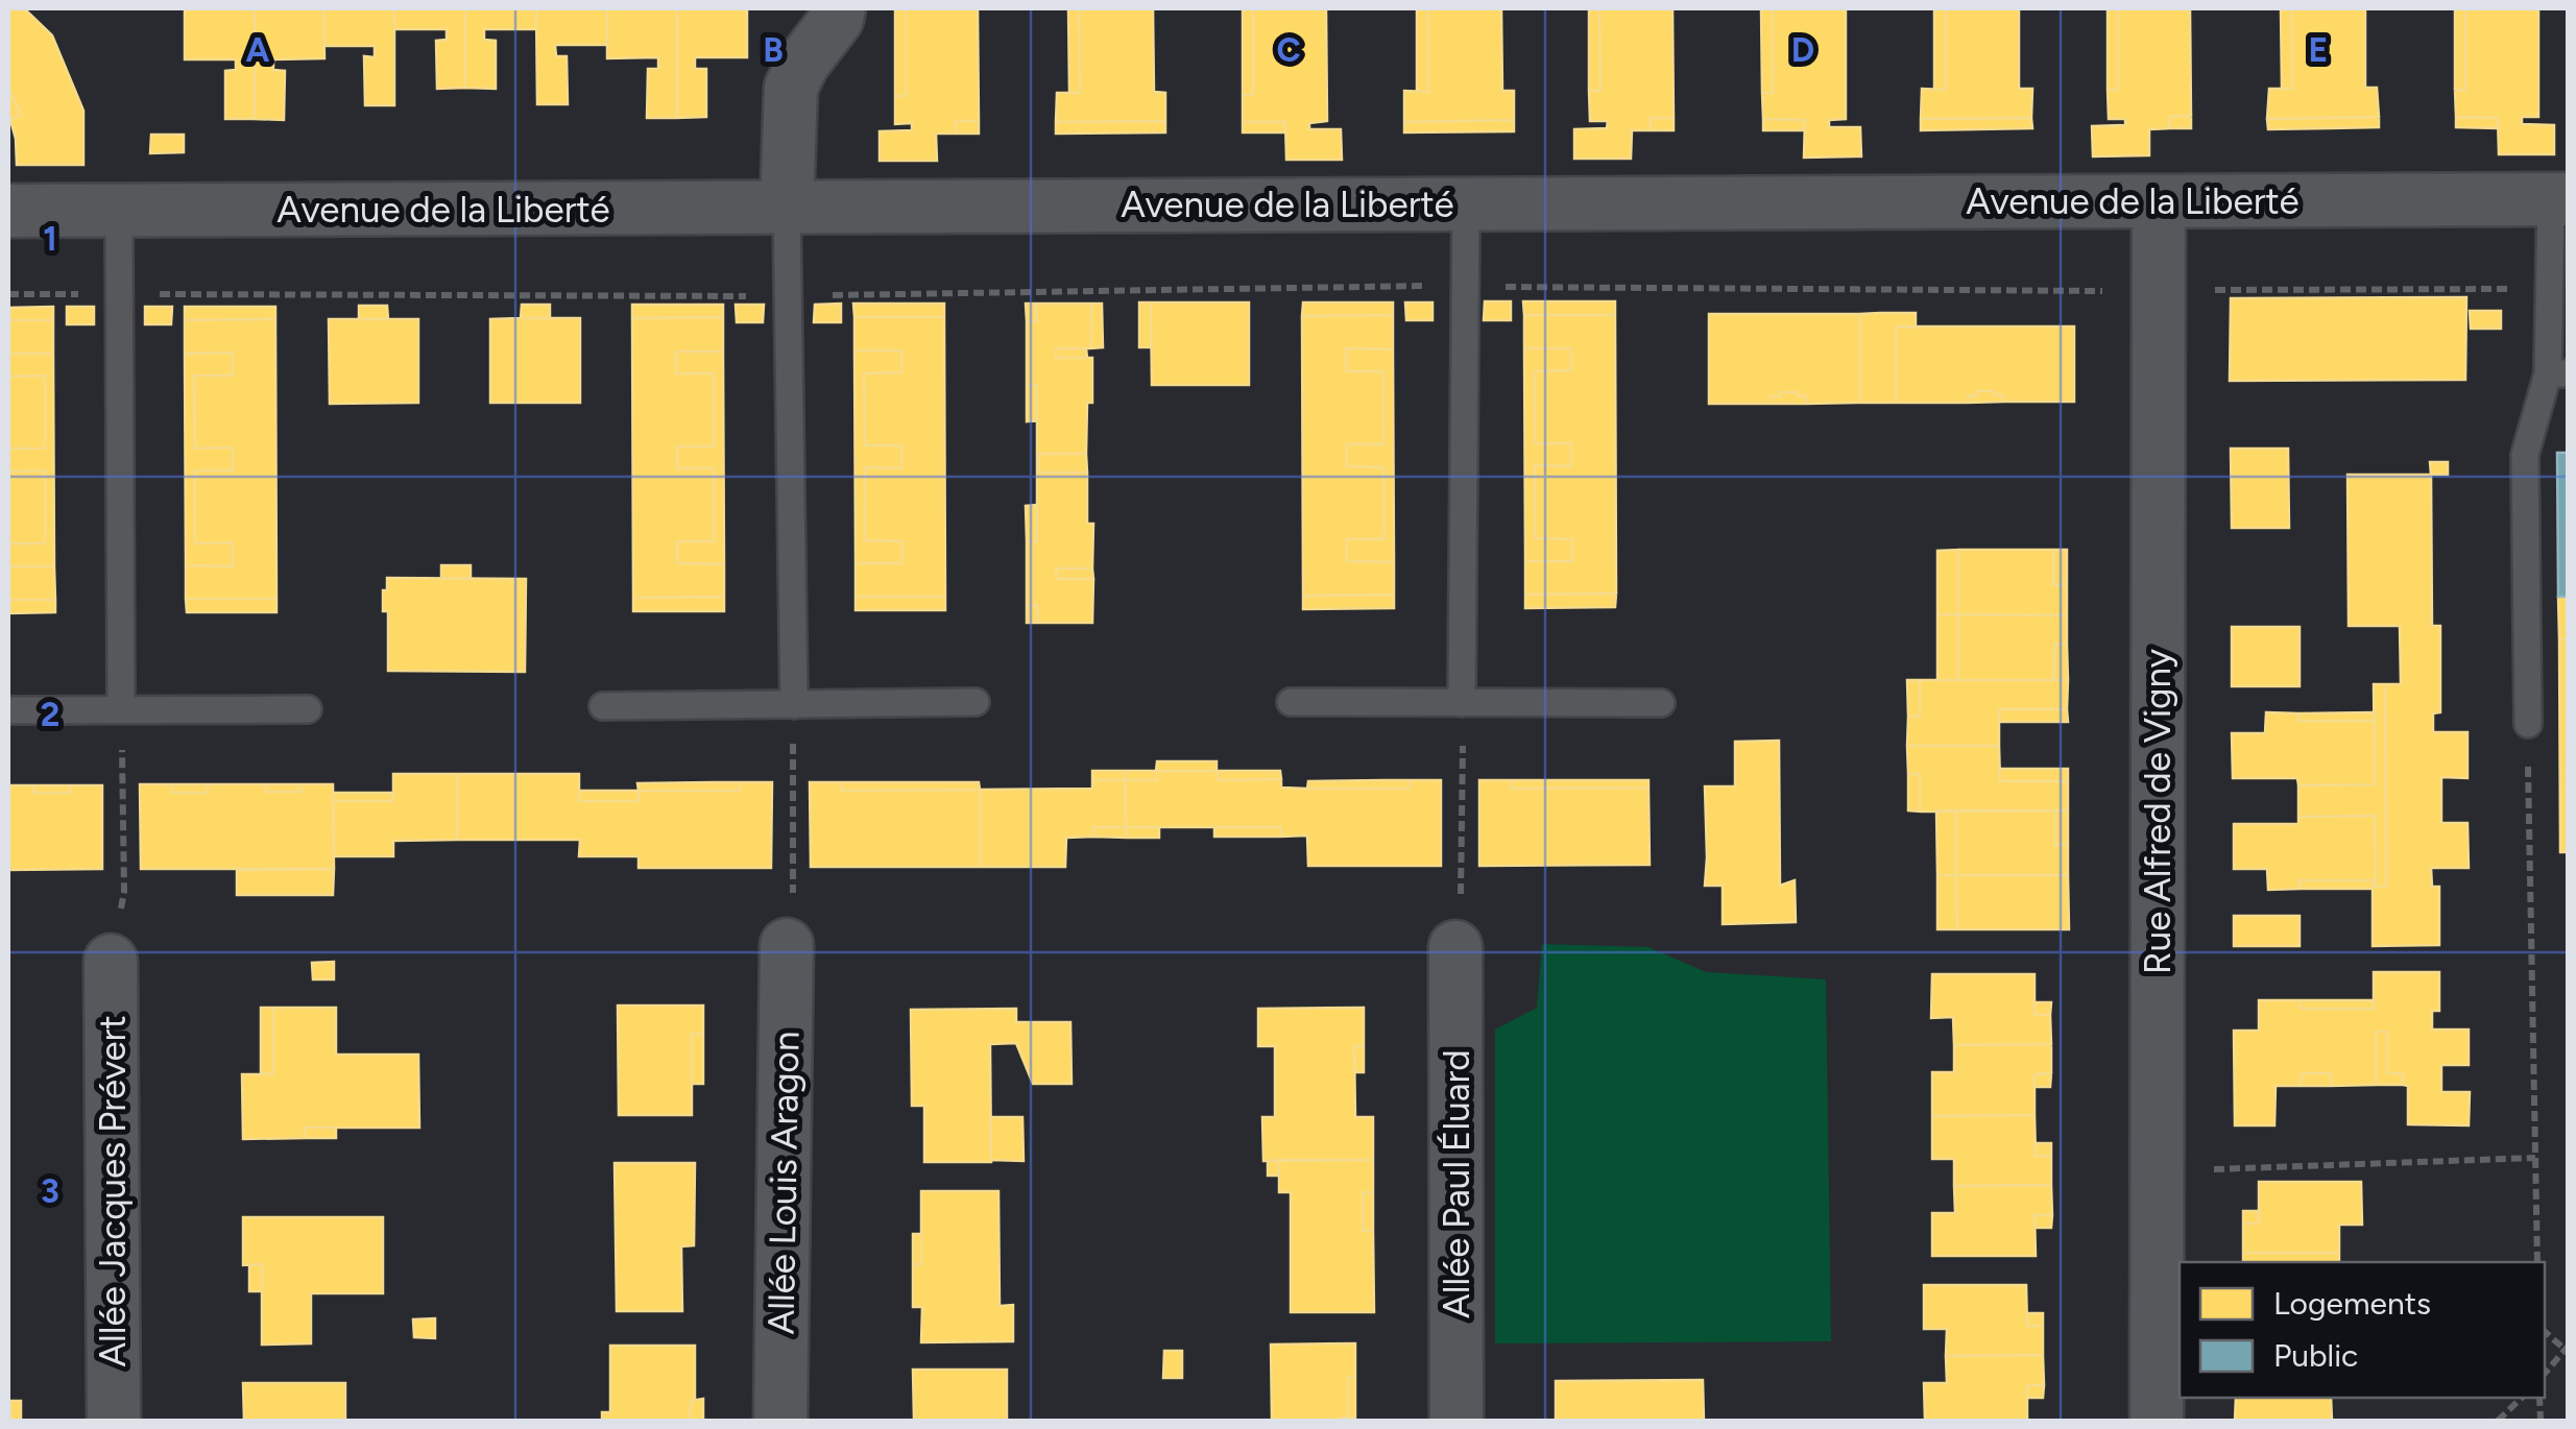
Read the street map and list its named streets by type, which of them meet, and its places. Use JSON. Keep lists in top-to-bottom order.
{
  "streets": {
    "street": [
      "Avenue de la Liberté",
      "Rue Alfred de Vigny",
      "Allée Louis Aragon",
      "Allée Paul Éluard",
      "Allée Jacques Prévert"
    ]
  },
  "crossings": [
    ["Avenue de la Liberté", "Rue Alfred de Vigny"]
  ],
  "legend": ["Logements", "Public"],
  "grid": {
    "columns": [
      "A",
      "B",
      "C",
      "D",
      "E"
    ],
    "rows": ["1", "2", "3"]
  }
}
